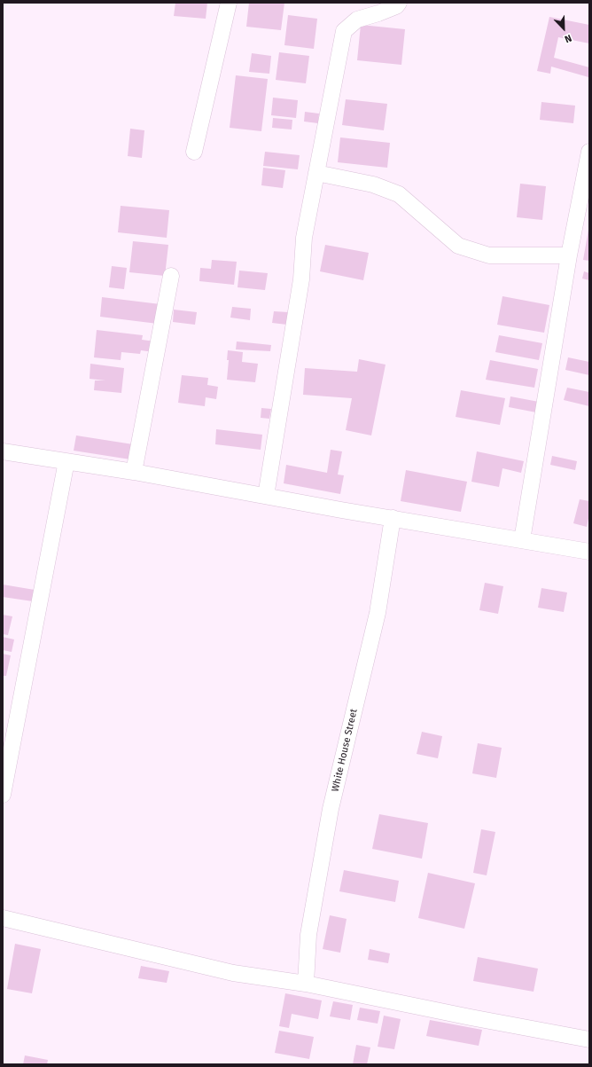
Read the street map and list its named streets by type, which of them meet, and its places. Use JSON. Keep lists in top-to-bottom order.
{
  "streets": {
    "street": ["White House Street"]
  },
  "north": "bottom right"
}
